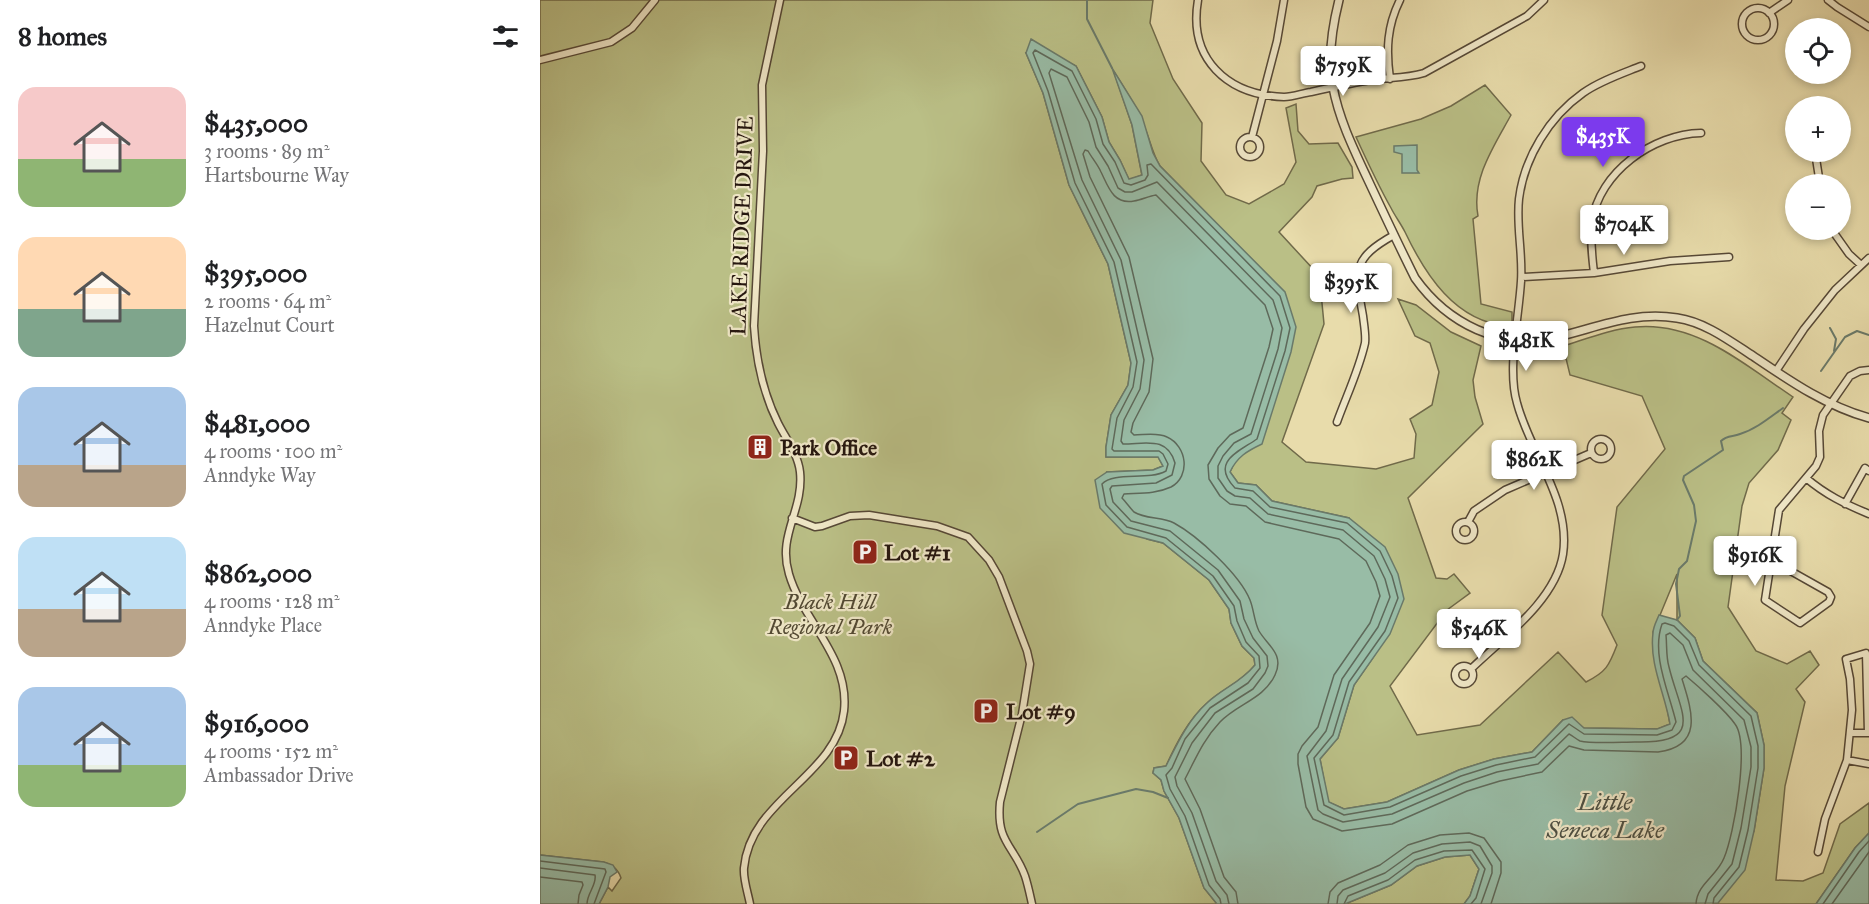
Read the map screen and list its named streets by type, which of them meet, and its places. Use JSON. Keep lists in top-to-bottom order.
{
  "streets": {
    "street": ["LAKE RIDGE DRIVE"]
  },
  "water": ["Little Seneca Lake"],
  "parks": ["Black Hill Regional Park"],
  "places": {
    "building": ["Park Office"],
    "parking": ["Lot #1", "Lot #9", "Lot #2"]
  },
  "page": {
    "heading": "8 homes",
    "map_buttons": ["+", "−"],
    "price": [
      "$759K",
      "$435K",
      "$704K",
      "$395K",
      "$481K",
      "$862K",
      "$916K",
      "$546K"
    ],
    "list": [
      {
        "name": "$435,000",
        "note": "3 rooms · 89 m² · Hartsbourne Way"
      },
      {
        "name": "$395,000",
        "note": "2 rooms · 64 m² · Hazelnut Court"
      },
      {
        "name": "$481,000",
        "note": "4 rooms · 100 m² · Anndyke Way"
      },
      {
        "name": "$862,000",
        "note": "4 rooms · 128 m² · Anndyke Place"
      },
      {
        "name": "$916,000",
        "note": "4 rooms · 152 m² · Ambassador Drive"
      }
    ]
  }
}
